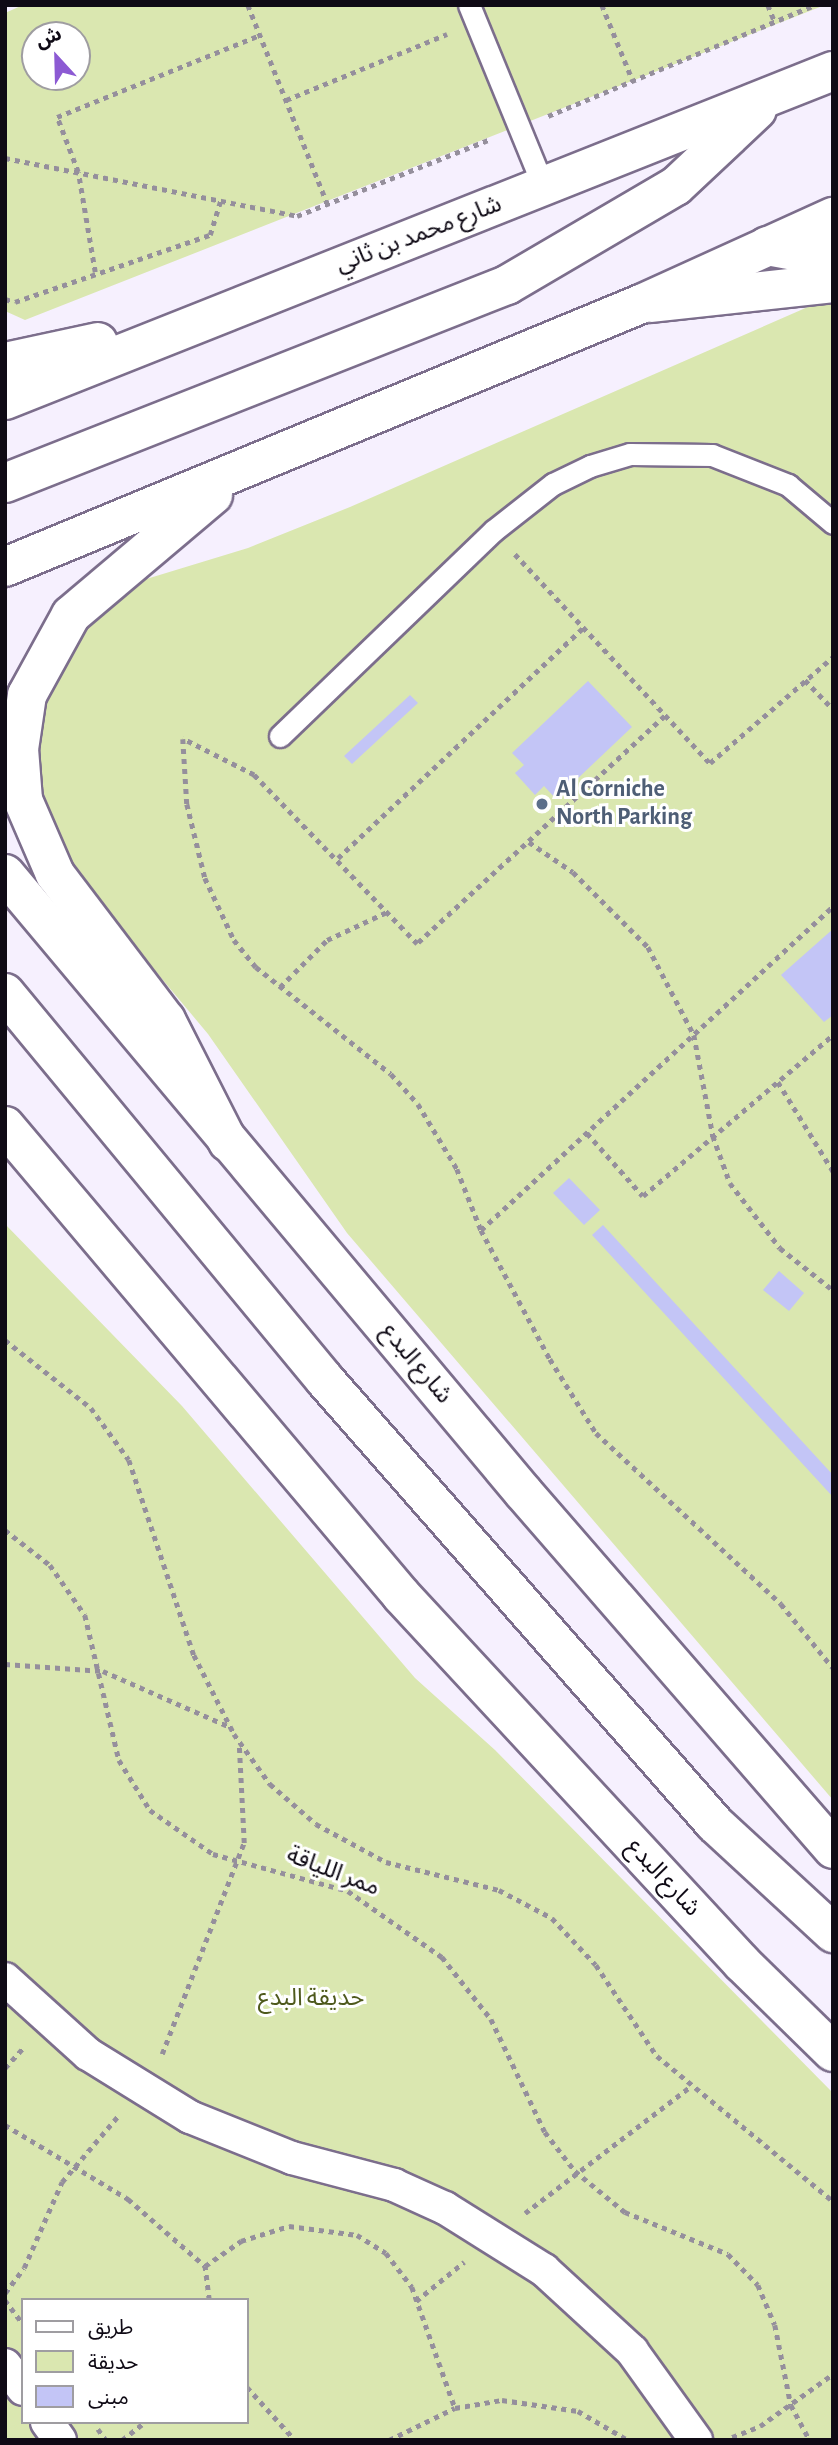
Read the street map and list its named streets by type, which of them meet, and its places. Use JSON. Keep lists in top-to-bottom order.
{
  "streets": {
    "main road": ["شارع محمد بن ثاني", "شارع البدع"],
    "path": ["ممر اللياقة"]
  },
  "parks": ["حديقة البدع"],
  "places": ["Al Corniche North Parking"],
  "legend": ["طريق", "حديقة", "مبنى"],
  "north": "top"
}
